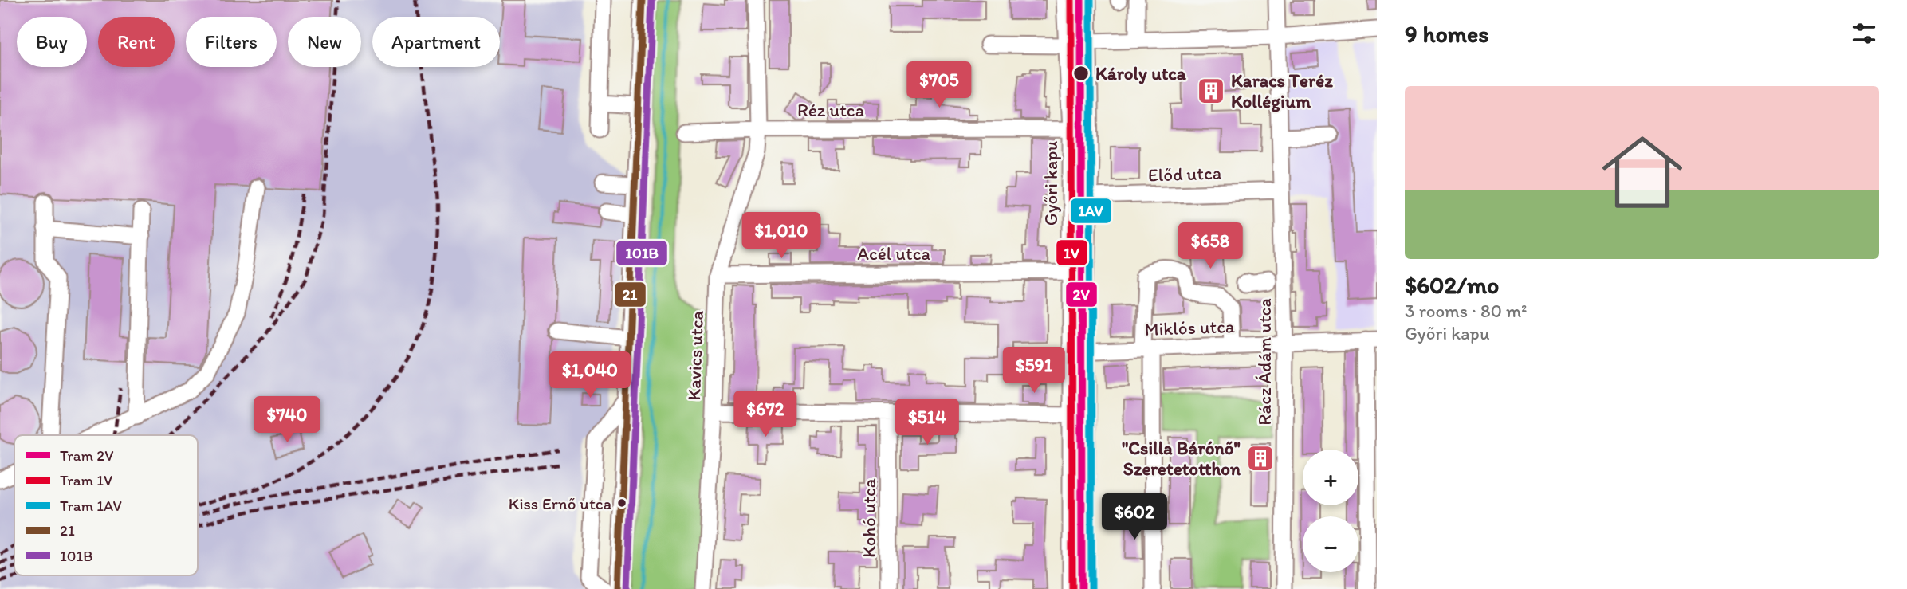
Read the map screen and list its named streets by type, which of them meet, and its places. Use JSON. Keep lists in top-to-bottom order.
{
  "streets": {
    "street": [
      "Réz utca",
      "Előd utca",
      "Győri kapu",
      "Acél utca",
      "Miklós utca",
      "Kavics utca",
      "Rácz Ádám utca",
      "Kohó utca"
    ]
  },
  "crossings": [
    ["Réz utca", "Győri kapu"],
    ["Réz utca", "Kavics utca"],
    ["Előd utca", "Győri kapu"],
    ["Előd utca", "Rácz Ádám utca"],
    ["Győri kapu", "Acél utca"],
    ["Győri kapu", "Miklós utca"],
    ["Acél utca", "Kavics utca"],
    ["Miklós utca", "Rácz Ádám utca"]
  ],
  "places": {
    "other": ["Károly utca", "Kiss Ernő utca"],
    "building": ["Karacs Teréz Kollégium", "\"Csilla Bárónő\" Szeretetotthon"]
  },
  "lines": [
    "tram line 2V",
    "tram line 1V",
    "tram line 1AV",
    "transit line 21",
    "transit line 101B"
  ],
  "legend": [
    "Tram 2V",
    "Tram 1V",
    "Tram 1AV",
    "21",
    "101B"
  ],
  "page": {
    "heading": "9 homes",
    "chip": [
      "Buy",
      "Rent",
      "Filters",
      "New",
      "Apartment"
    ],
    "price": [
      "$705",
      "$1,010",
      "$658",
      "$591",
      "$1,040",
      "$672",
      "$740",
      "$514",
      "$602"
    ],
    "list": [
      {
        "name": "$602/mo",
        "note": "3 rooms · 80 m² · Győri kapu"
      }
    ],
    "map_buttons": ["+", "−"]
  }
}
